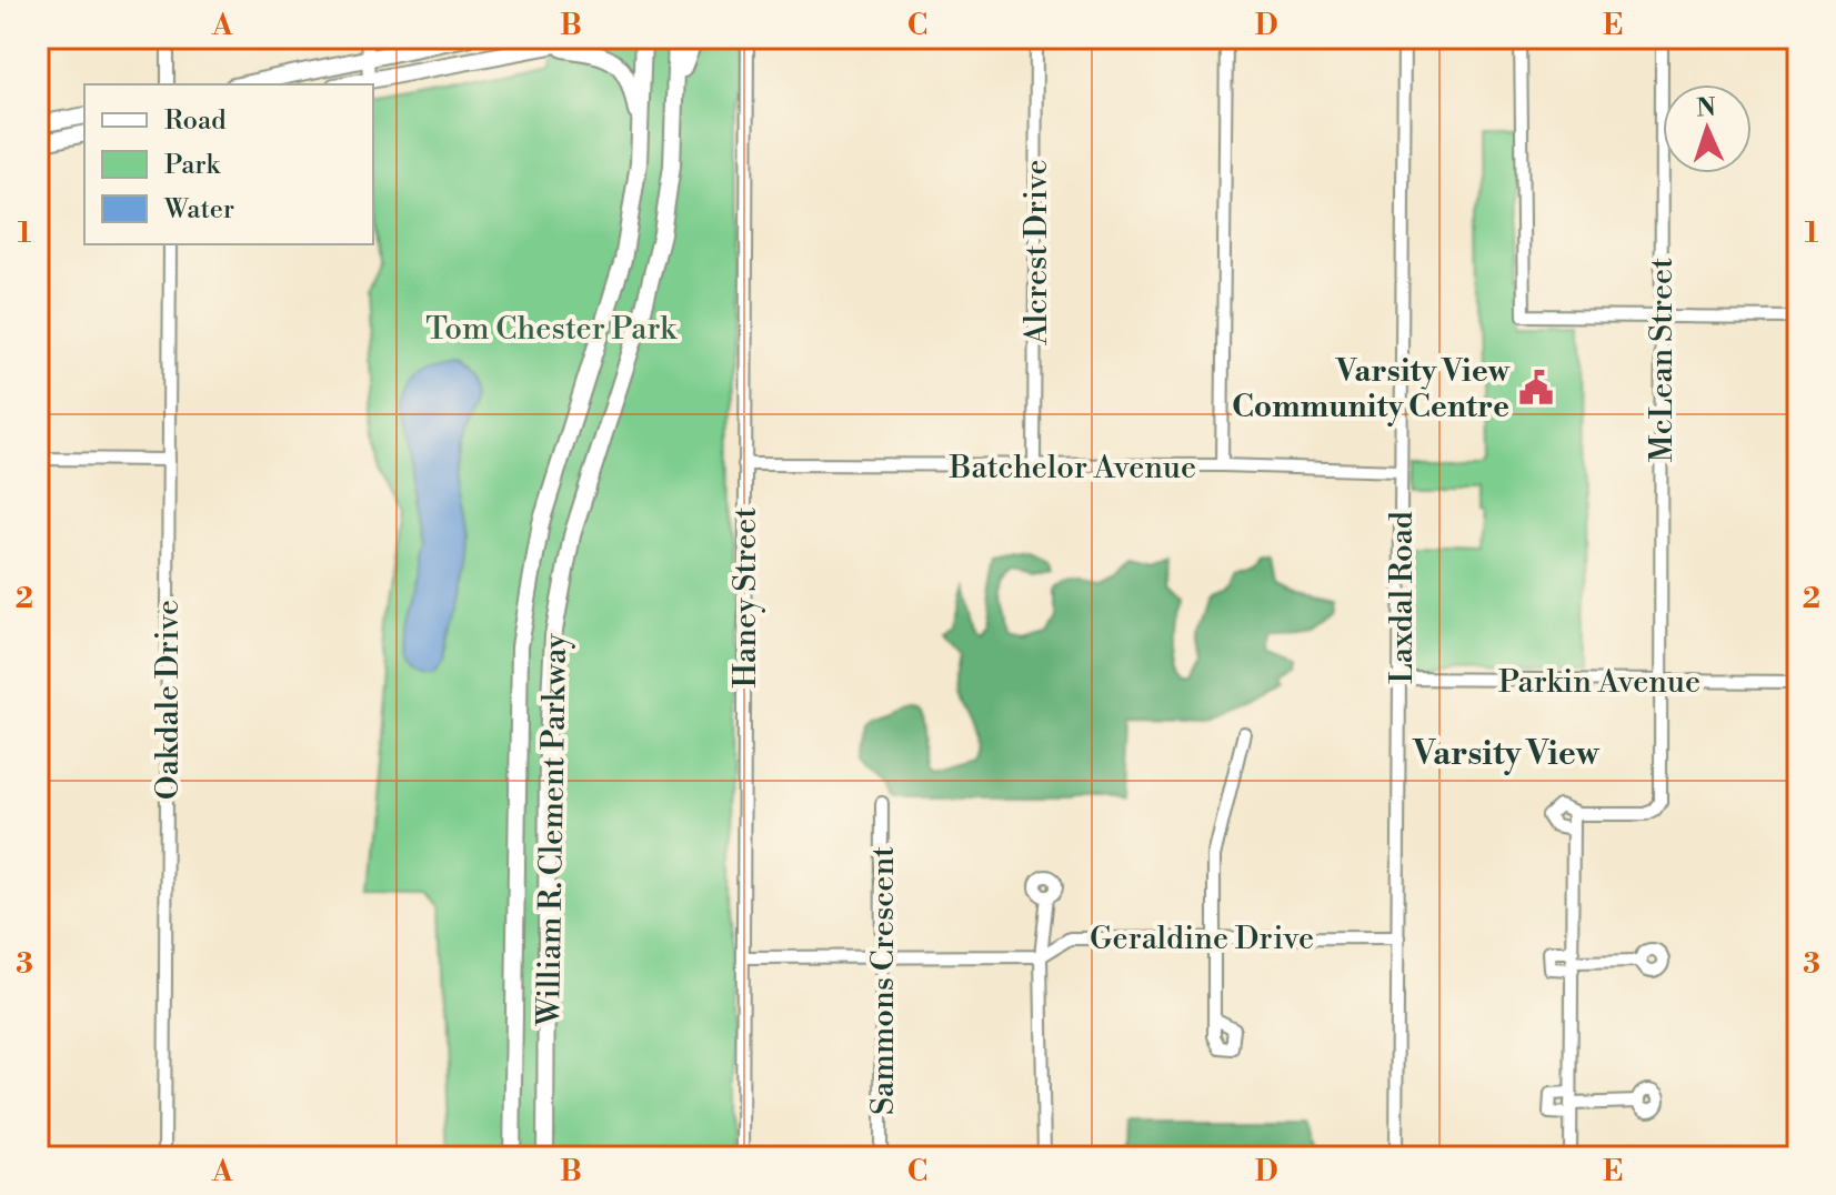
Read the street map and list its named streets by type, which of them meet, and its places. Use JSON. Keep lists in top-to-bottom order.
{
  "streets": {
    "main road": ["William R. Clement Parkway"],
    "street": [
      "Alcrest Drive",
      "McLean Street",
      "Batchelor Avenue",
      "Haney Street",
      "Laxdal Road",
      "Parkin Avenue",
      "Oakdale Drive",
      "Geraldine Drive",
      "Sammons Crescent"
    ]
  },
  "crossings": [
    ["Alcrest Drive", "Batchelor Avenue"],
    ["McLean Street", "Parkin Avenue"],
    ["Batchelor Avenue", "Haney Street"],
    ["Batchelor Avenue", "Laxdal Road"],
    ["Haney Street", "Geraldine Drive"],
    ["Laxdal Road", "Parkin Avenue"],
    ["Laxdal Road", "Geraldine Drive"],
    ["Geraldine Drive", "Sammons Crescent"]
  ],
  "districts": ["Varsity View"],
  "parks": ["Tom Chester Park"],
  "places": {
    "public building": ["Varsity View Community Centre"]
  },
  "legend": ["Road", "Park", "Water"],
  "north": "top",
  "grid": {
    "columns": [
      "A",
      "B",
      "C",
      "D",
      "E"
    ],
    "rows": ["1", "2", "3"]
  }
}
